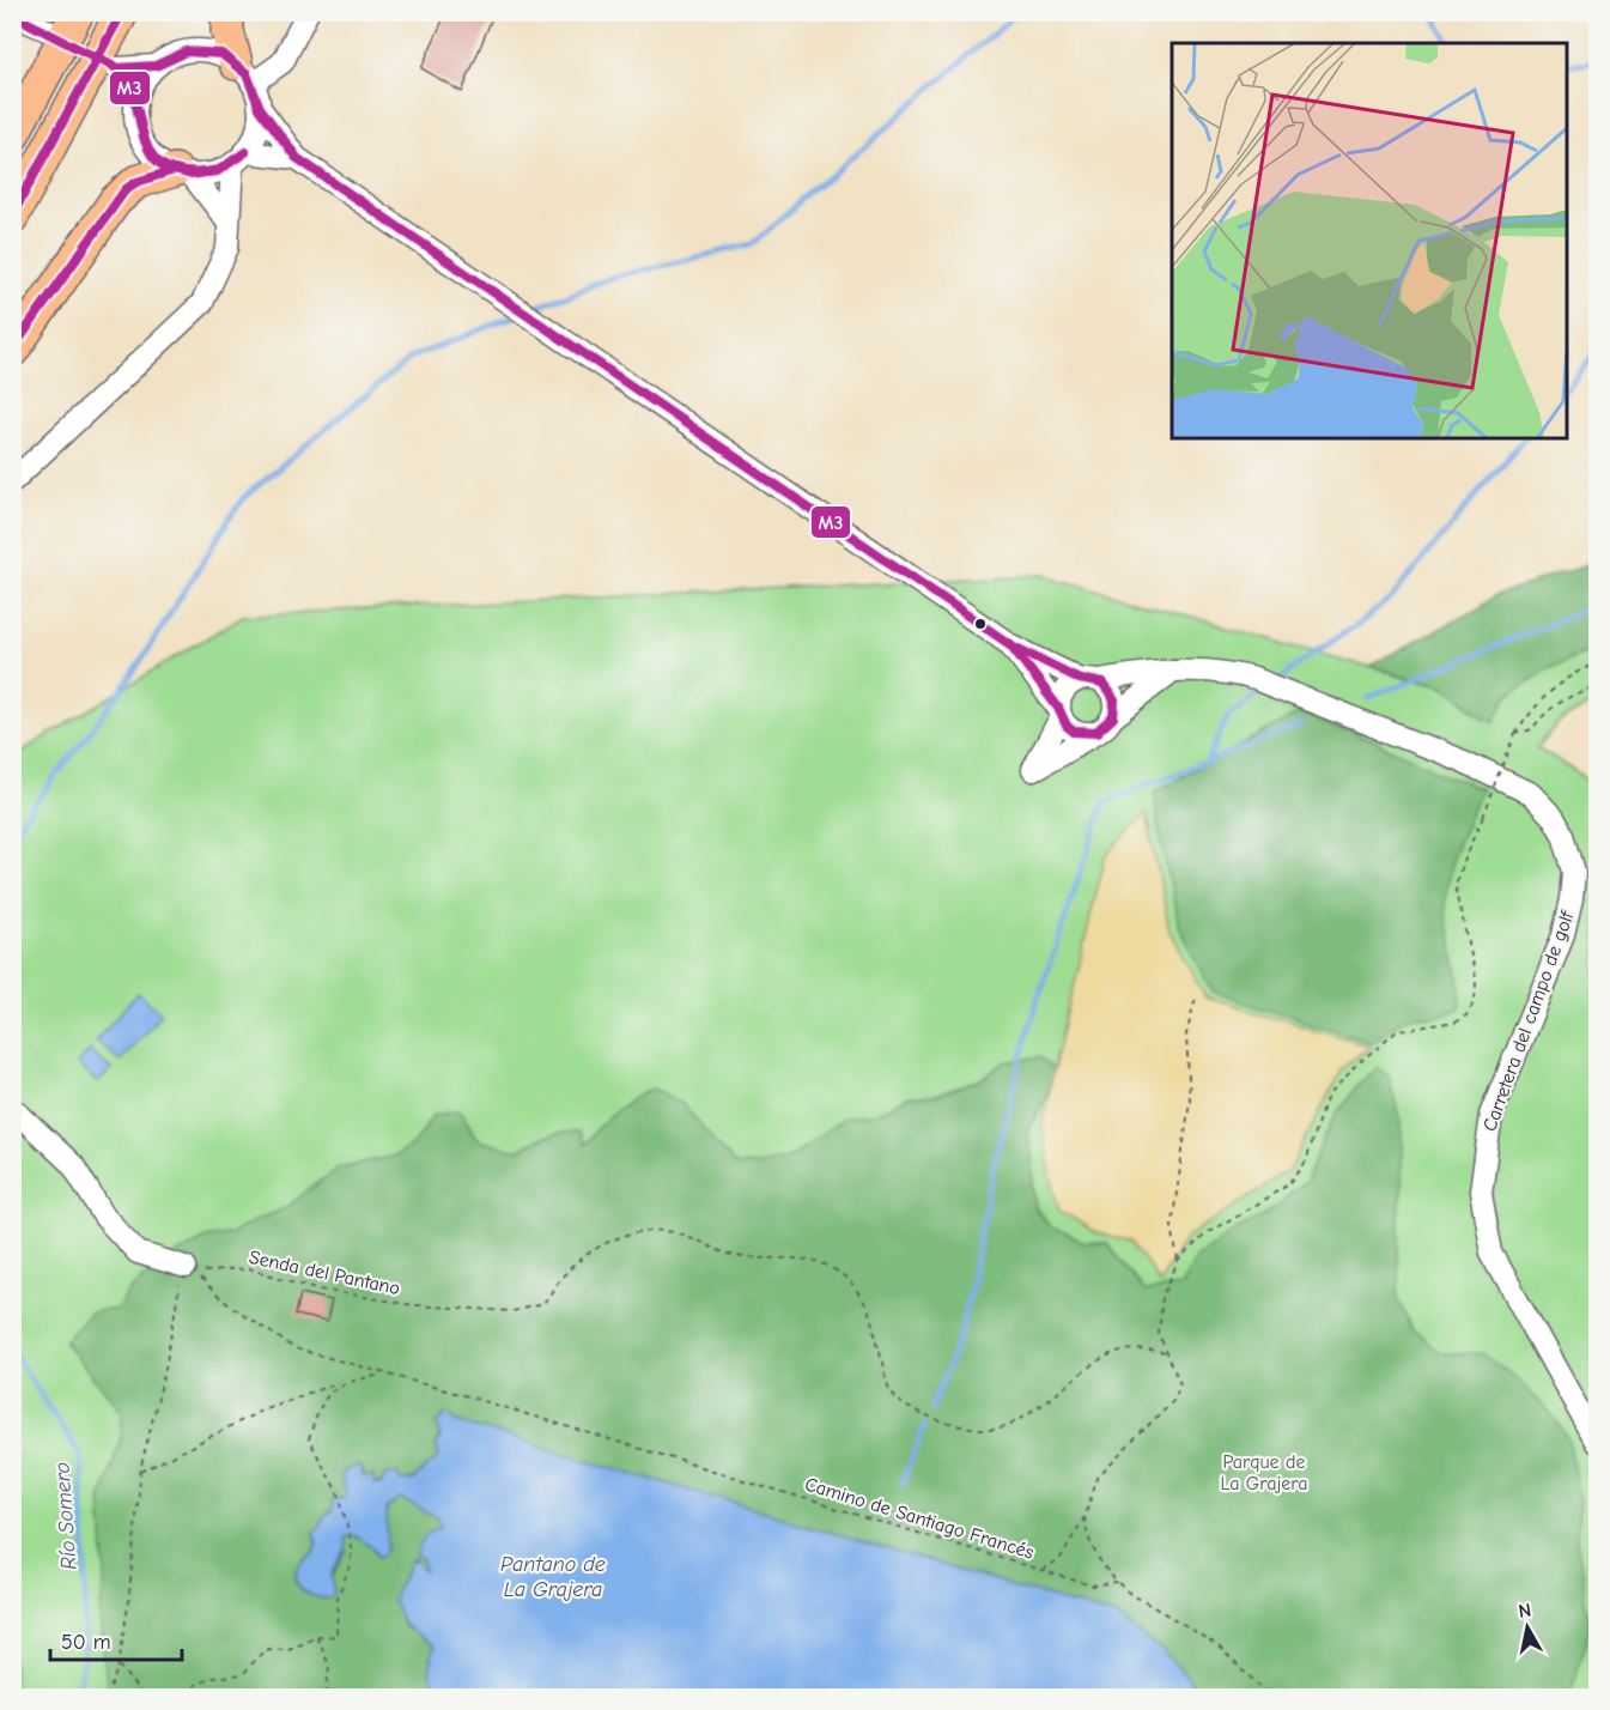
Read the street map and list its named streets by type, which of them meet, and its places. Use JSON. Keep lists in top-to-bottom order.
{
  "streets": {
    "street": ["Carretera del campo de golf"],
    "path": ["Senda del Pantano", "Camino de Santiago Francés"]
  },
  "crossings": [
    ["Senda del Pantano", "Camino de Santiago Francés"]
  ],
  "water": ["Río Somero", "Pantano de La Grajera"],
  "parks": ["Parque de La Grajera"],
  "lines": ["transit line M3"],
  "scale_bar": "50 m",
  "north": "top"
}
